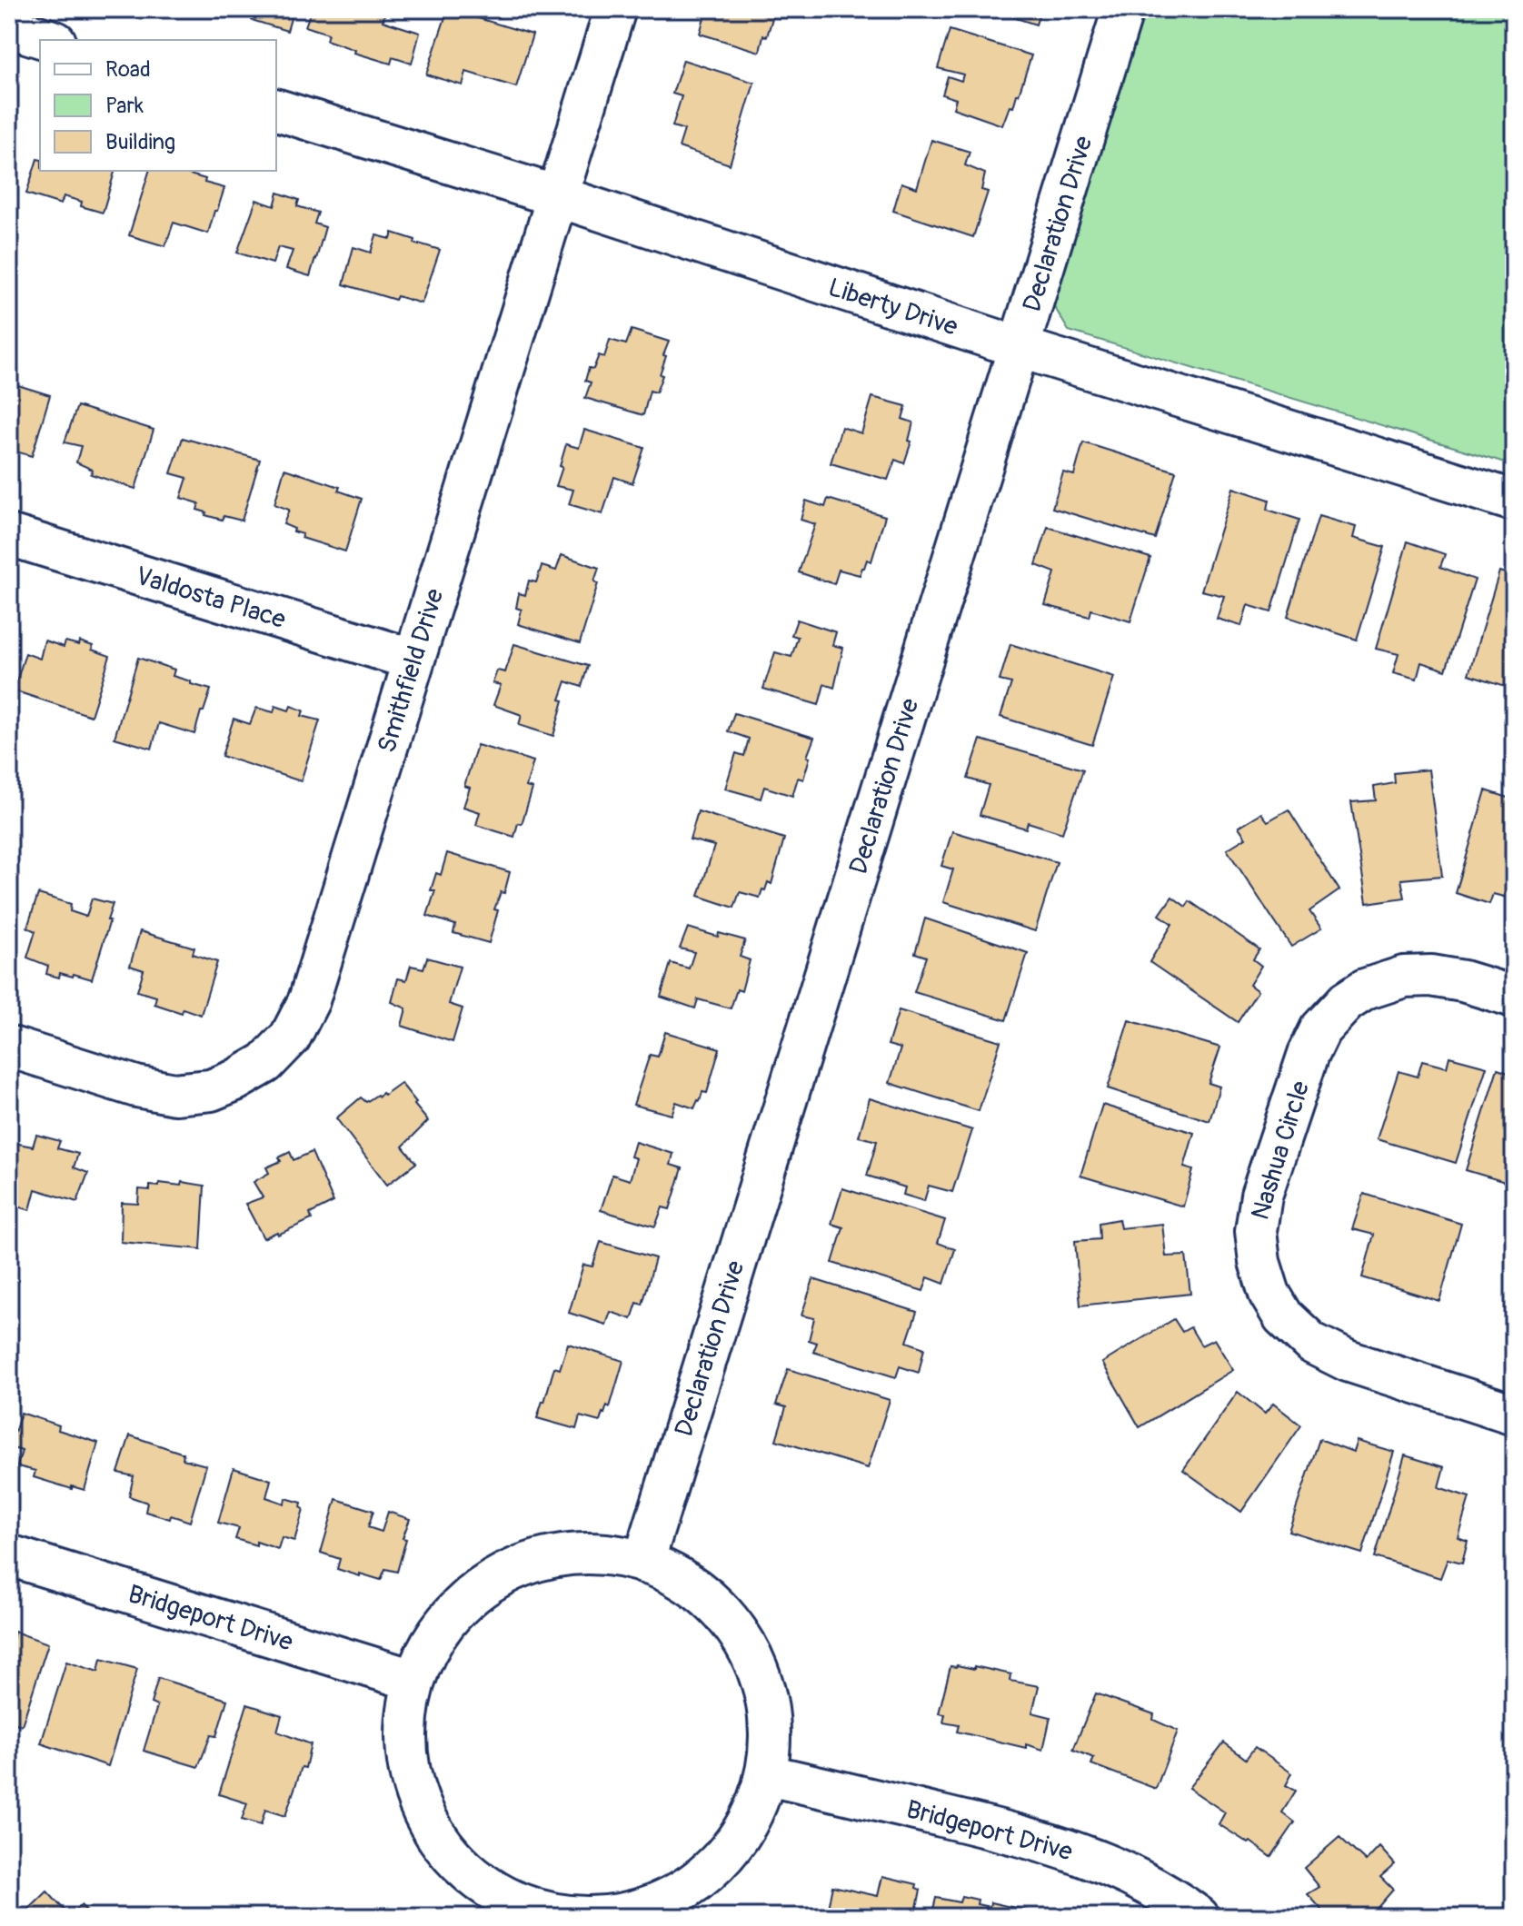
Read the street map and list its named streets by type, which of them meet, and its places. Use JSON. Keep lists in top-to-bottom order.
{
  "streets": {
    "street": [
      "Declaration Drive",
      "Liberty Drive",
      "Valdosta Place",
      "Smithfield Drive",
      "Nashua Circle",
      "Bridgeport Drive"
    ]
  },
  "crossings": [
    ["Declaration Drive", "Liberty Drive"],
    ["Liberty Drive", "Smithfield Drive"],
    ["Valdosta Place", "Smithfield Drive"]
  ],
  "legend": ["Road", "Park", "Building"]
}
